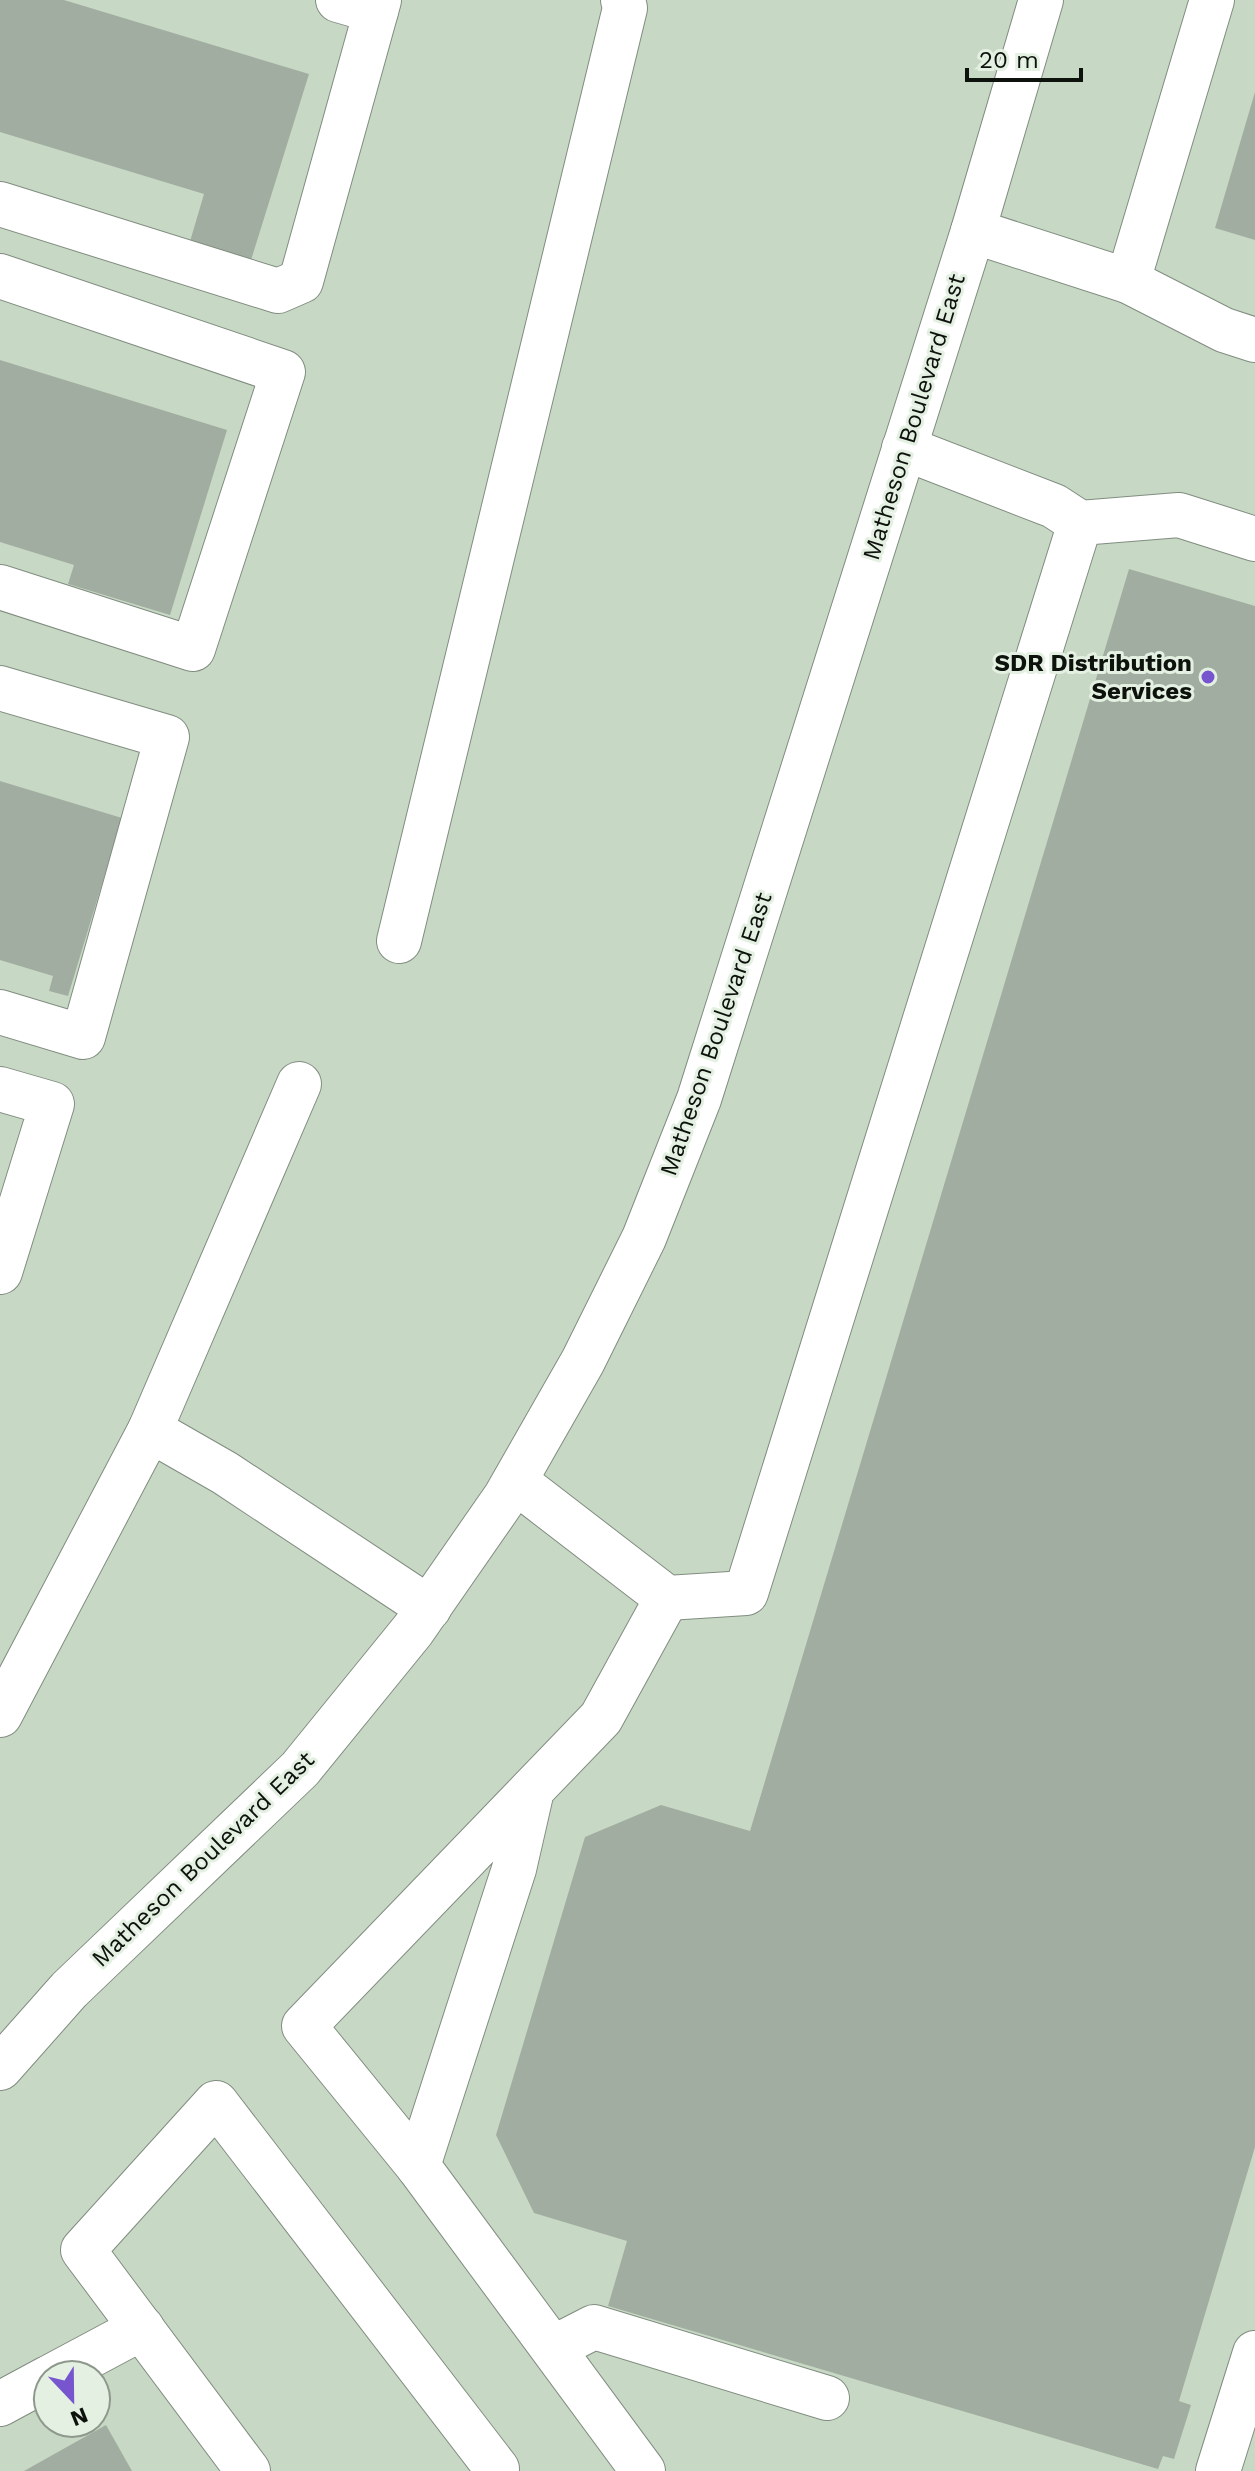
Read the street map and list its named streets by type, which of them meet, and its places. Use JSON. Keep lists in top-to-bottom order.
{
  "streets": {
    "street": ["Matheson Boulevard East"]
  },
  "places": ["SDR Distribution Services"],
  "scale_bar": "20 m",
  "north": "bottom"
}
